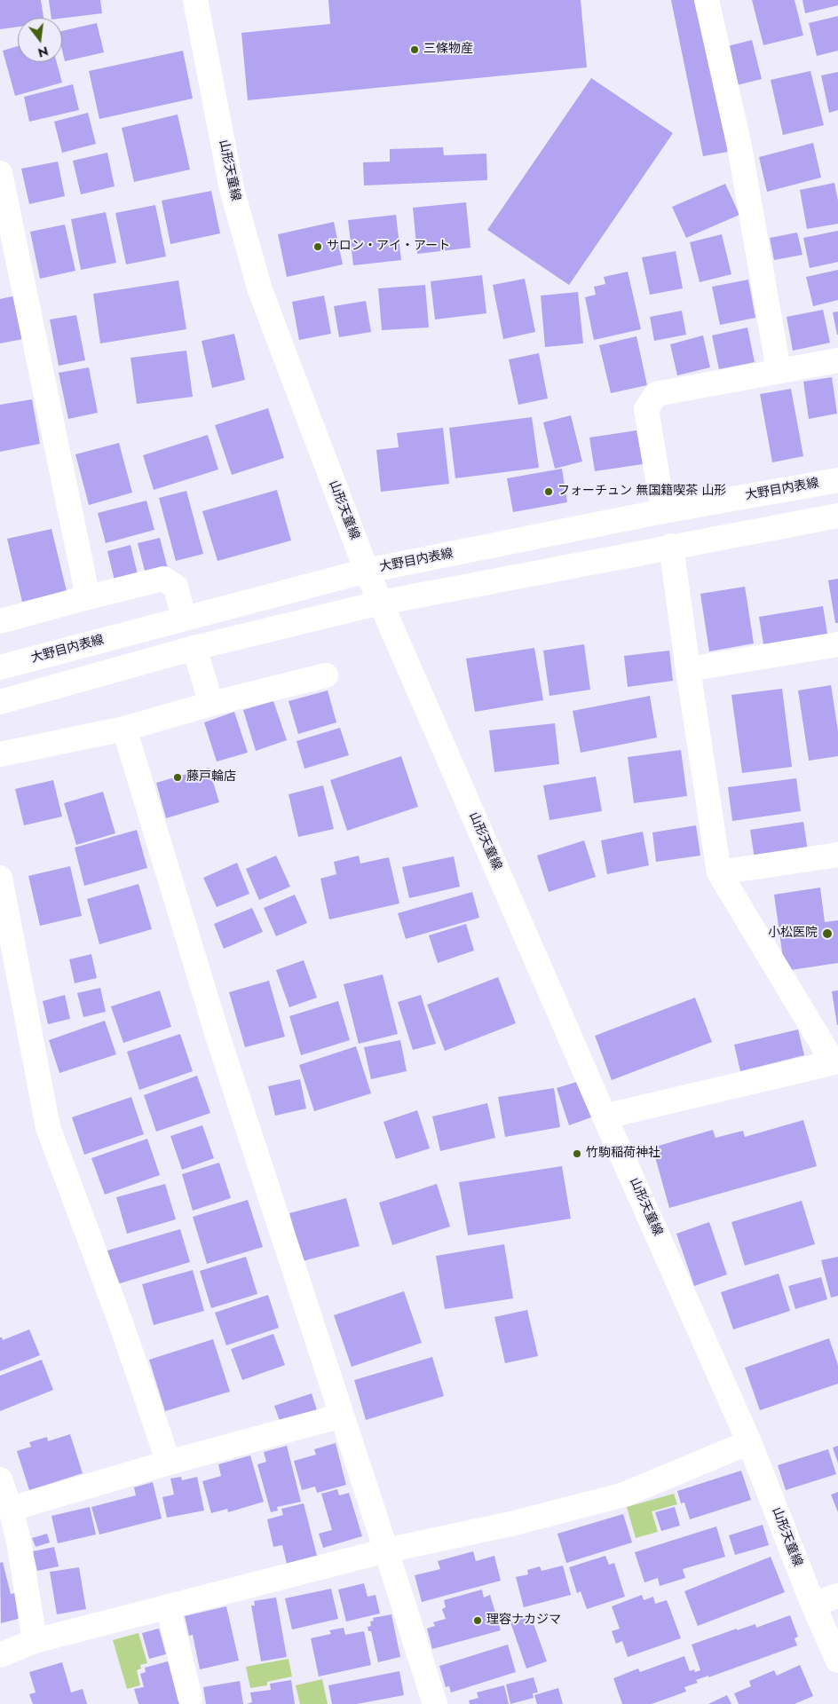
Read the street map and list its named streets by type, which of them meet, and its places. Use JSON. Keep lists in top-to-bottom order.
{
  "streets": {
    "main road": ["山形天童線", "大野目内表線"]
  },
  "crossings": [
    ["山形天童線", "大野目内表線"]
  ],
  "places": [
    "三條物産",
    "サロン・アイ・アート",
    "フォーチュン 無国籍喫茶 山形",
    "藤戸輪店",
    "小松医院",
    "竹駒稲荷神社",
    "理容ナカジマ"
  ],
  "north": "bottom"
}
